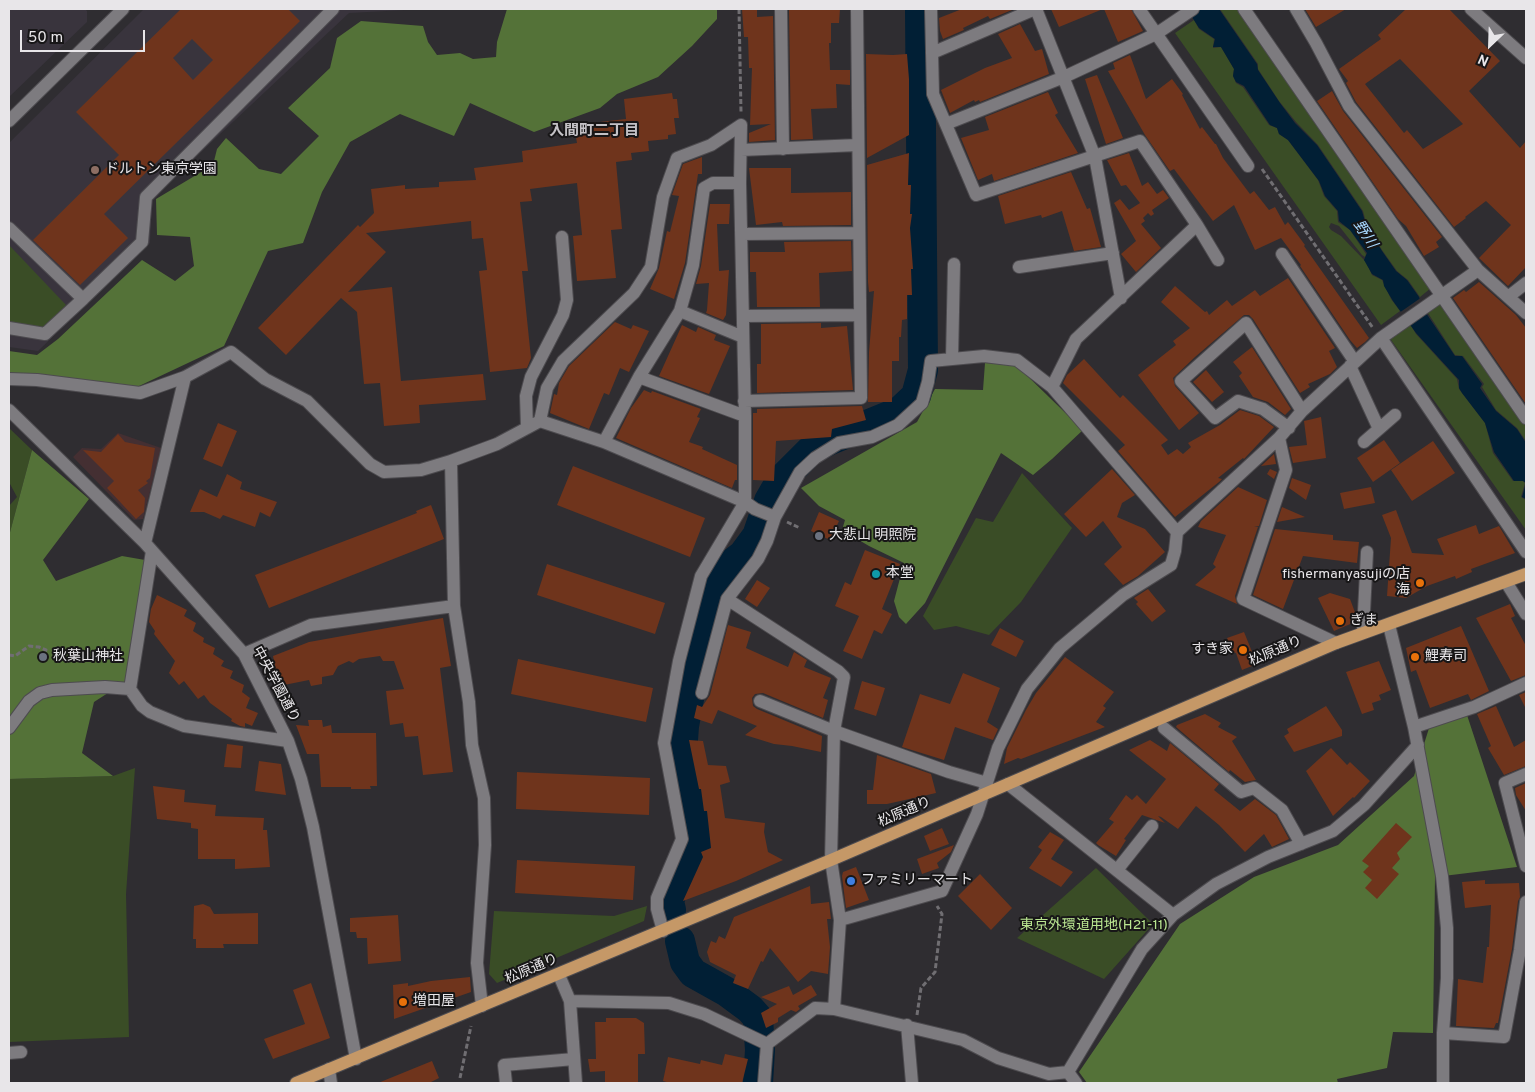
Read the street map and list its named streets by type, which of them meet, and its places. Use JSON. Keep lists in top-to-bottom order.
{
  "streets": {
    "main road": ["松原通り"],
    "street": ["中央学園通り"]
  },
  "crossings": [
    ["松原通り", "中央学園通り"]
  ],
  "districts": ["入間町二丁目"],
  "water": ["野川"],
  "parks": ["東京外環道用地(H21-11)"],
  "places": [
    "ドルトン東京学園",
    "大悲山 明照院",
    "本堂",
    "fishermanyasujiの店 海",
    "ぎま",
    "すき家",
    "秋葉山神社",
    "鯉寿司",
    "ファミリーマート",
    "増田屋"
  ],
  "scale_bar": "50 m",
  "north": "bottom left"
}
